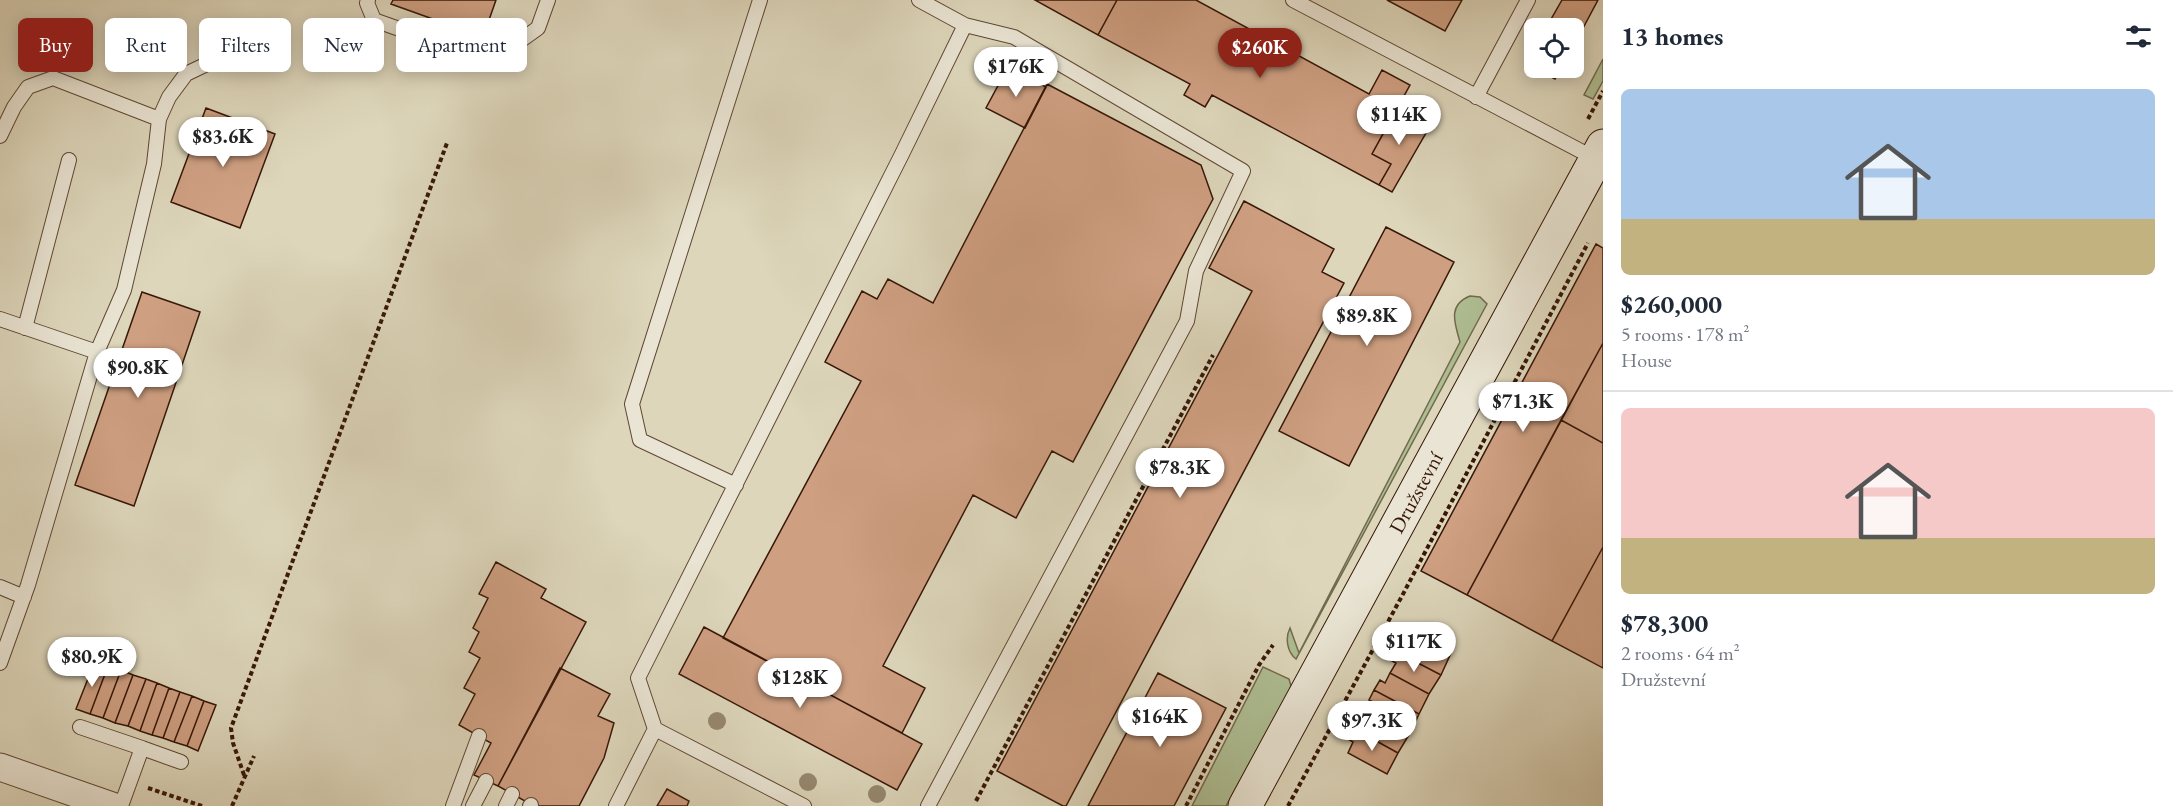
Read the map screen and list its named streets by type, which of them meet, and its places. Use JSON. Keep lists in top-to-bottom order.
{
  "streets": {
    "main road": ["Družstevní"]
  },
  "page": {
    "heading": "13 homes",
    "chip": [
      "Buy",
      "Rent",
      "Filters",
      "New",
      "Apartment"
    ],
    "price": [
      "$260K",
      "$176K",
      "$114K",
      "$83.6K",
      "$89.8K",
      "$90.8K",
      "$71.3K",
      "$78.3K",
      "$117K",
      "$80.9K",
      "$128K",
      "$164K",
      "$97.3K"
    ],
    "list": [
      {
        "name": "$260,000",
        "note": "5 rooms · 178 m² · House"
      },
      {
        "name": "$78,300",
        "note": "2 rooms · 64 m² · Družstevní"
      }
    ]
  }
}
